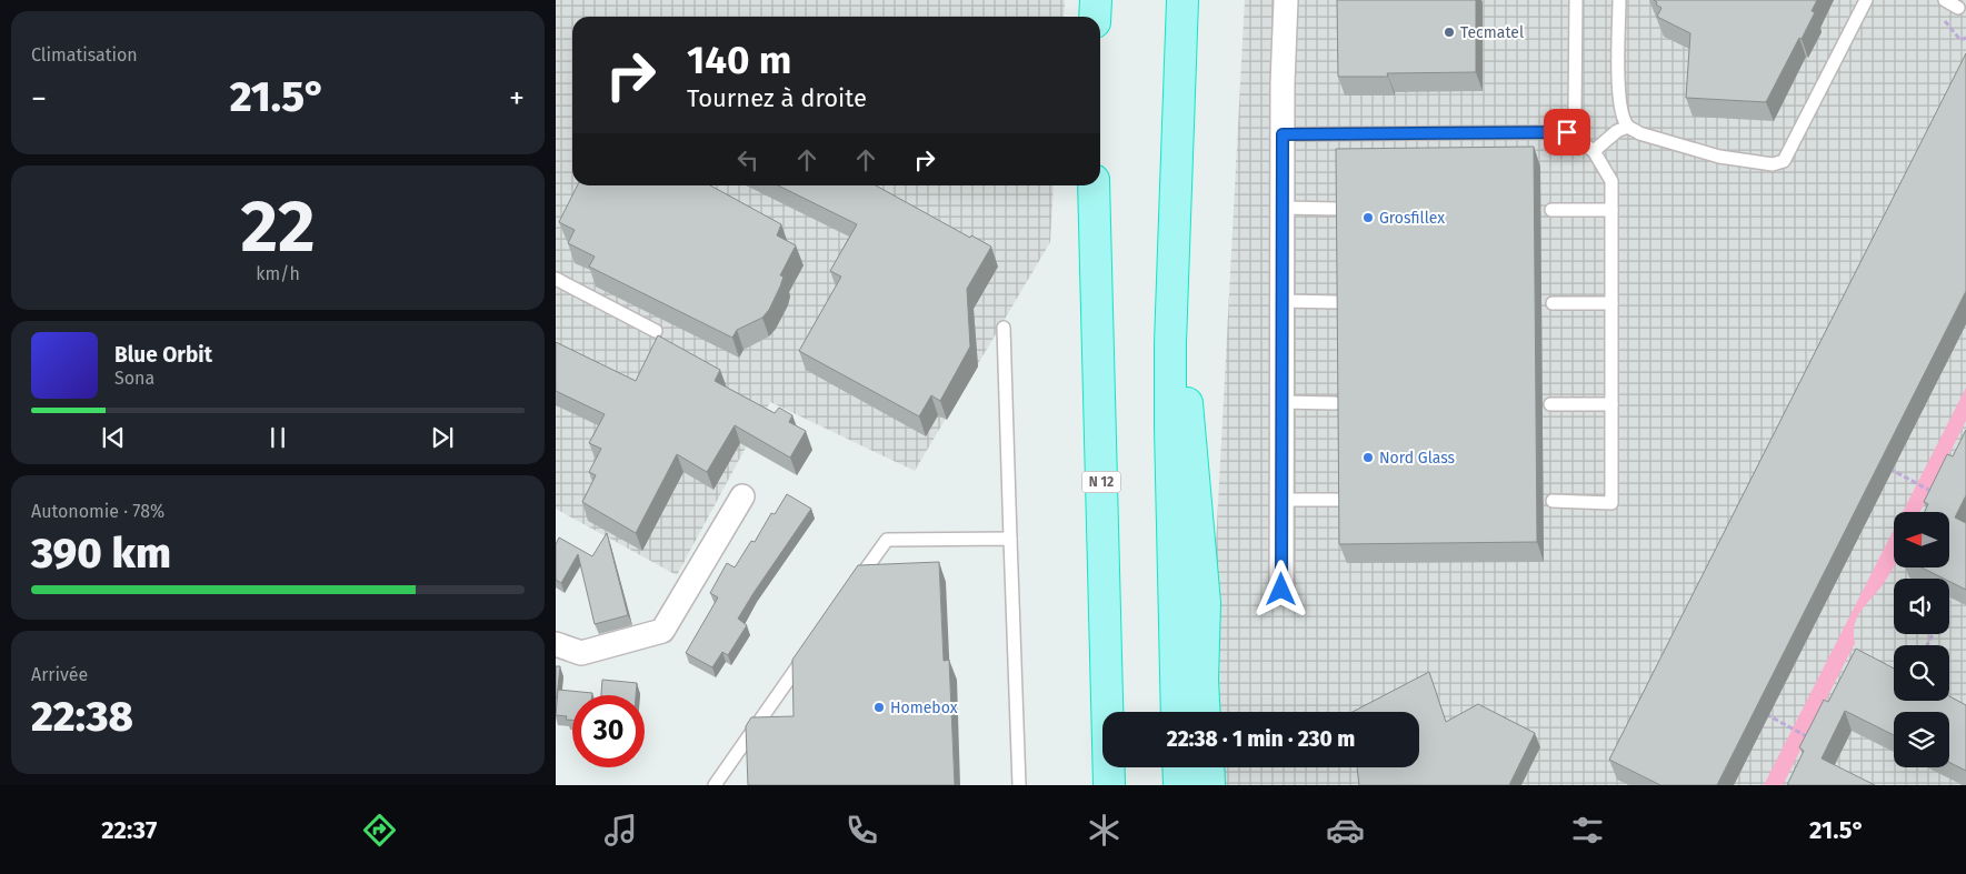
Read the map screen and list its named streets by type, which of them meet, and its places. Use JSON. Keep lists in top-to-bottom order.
{
  "streets": {
    "highway": ["N 12"]
  },
  "places": [
    "Tecmatel",
    "Grosfillex",
    "Nord Glass",
    "Homebox"
  ],
  "north": "left",
  "page": {
    "tile": [
      "Climatisation",
      ["22", "km/h"],
      ["Autonomie · 78%", "390 km"],
      ["Arrivée", "22:38"]
    ],
    "turn": ["140 m", "Tournez à droite"],
    "heat": ["−", "21.5°", "+"],
    "song": ["Blue Orbit", "Sona"],
    "limit": "30",
    "trip": "22:38 · 1 min · 230 m",
    "tabs": ["22:37", "21.5°"]
  }
}
